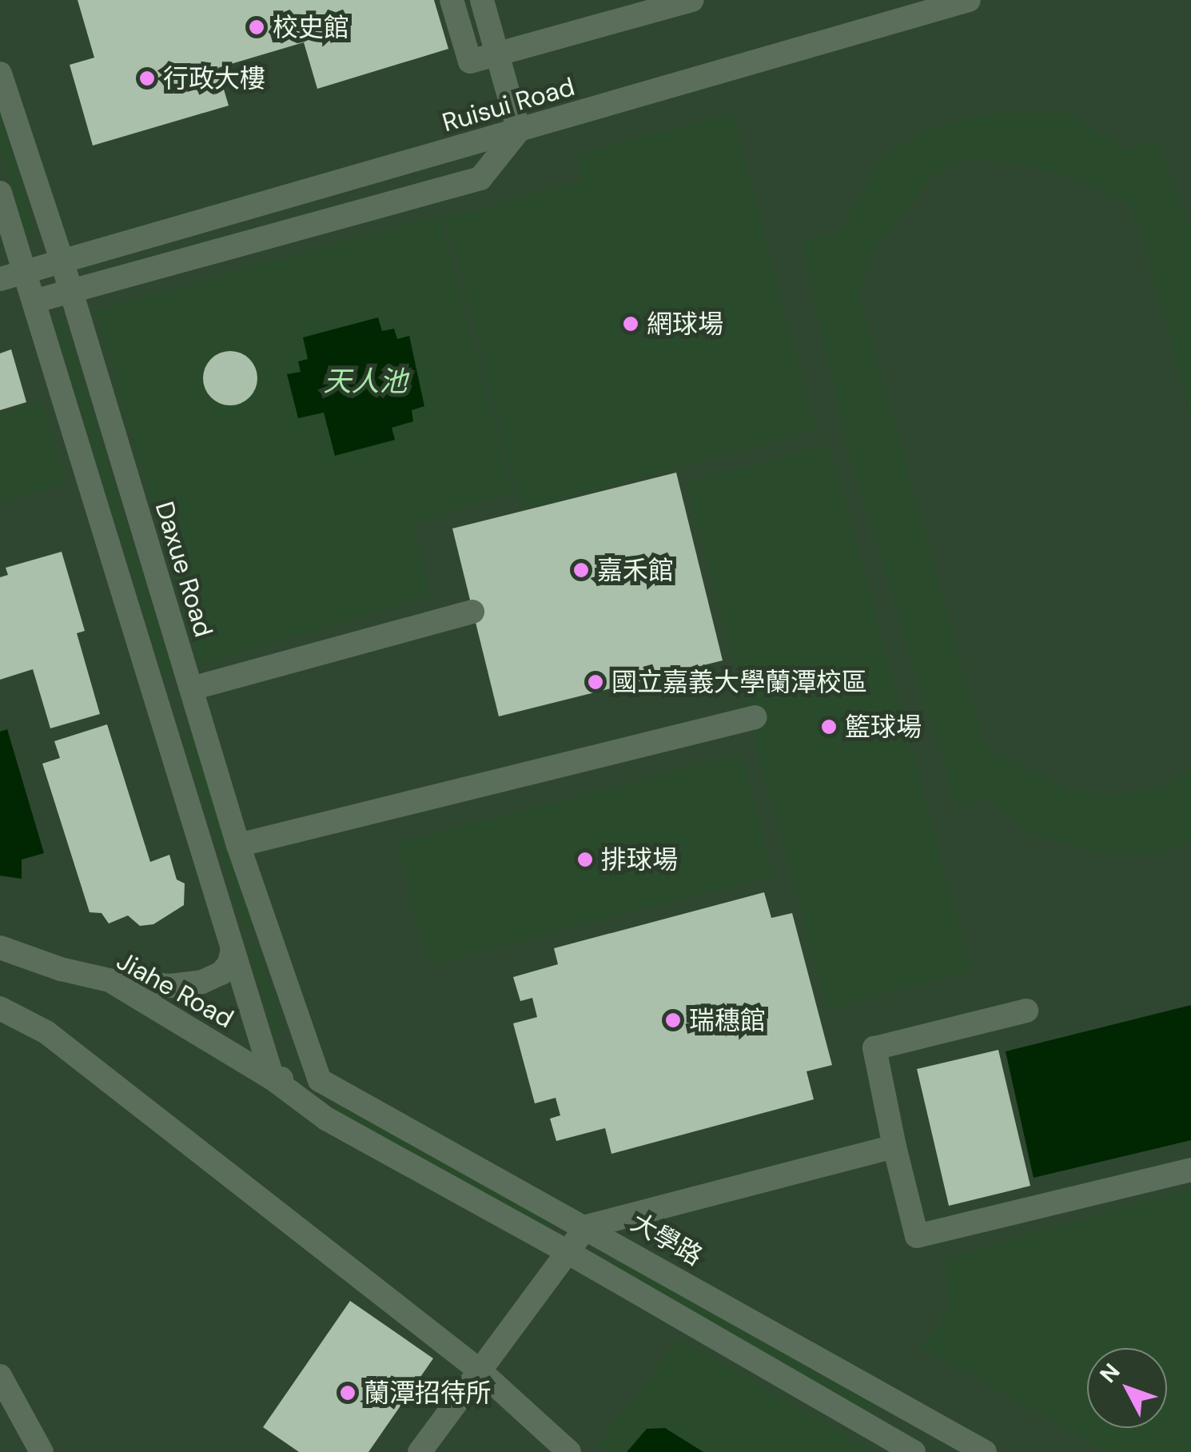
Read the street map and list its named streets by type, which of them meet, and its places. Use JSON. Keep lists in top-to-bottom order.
{
  "streets": {
    "street": [
      "Ruisui Road",
      "Daxue Road",
      "Jiahe Road",
      "大學路"
    ]
  },
  "crossings": [
    ["Ruisui Road", "Daxue Road"],
    ["Daxue Road", "Jiahe Road"],
    ["Daxue Road", "大學路"],
    ["Jiahe Road", "大學路"]
  ],
  "water": ["天人池"],
  "places": [
    "校史館",
    "行政大樓",
    "網球場",
    "嘉禾館",
    "國立嘉義大學蘭潭校區",
    "籃球場",
    "排球場",
    "瑞穗館",
    "蘭潭招待所"
  ],
  "north": "top left"
}
